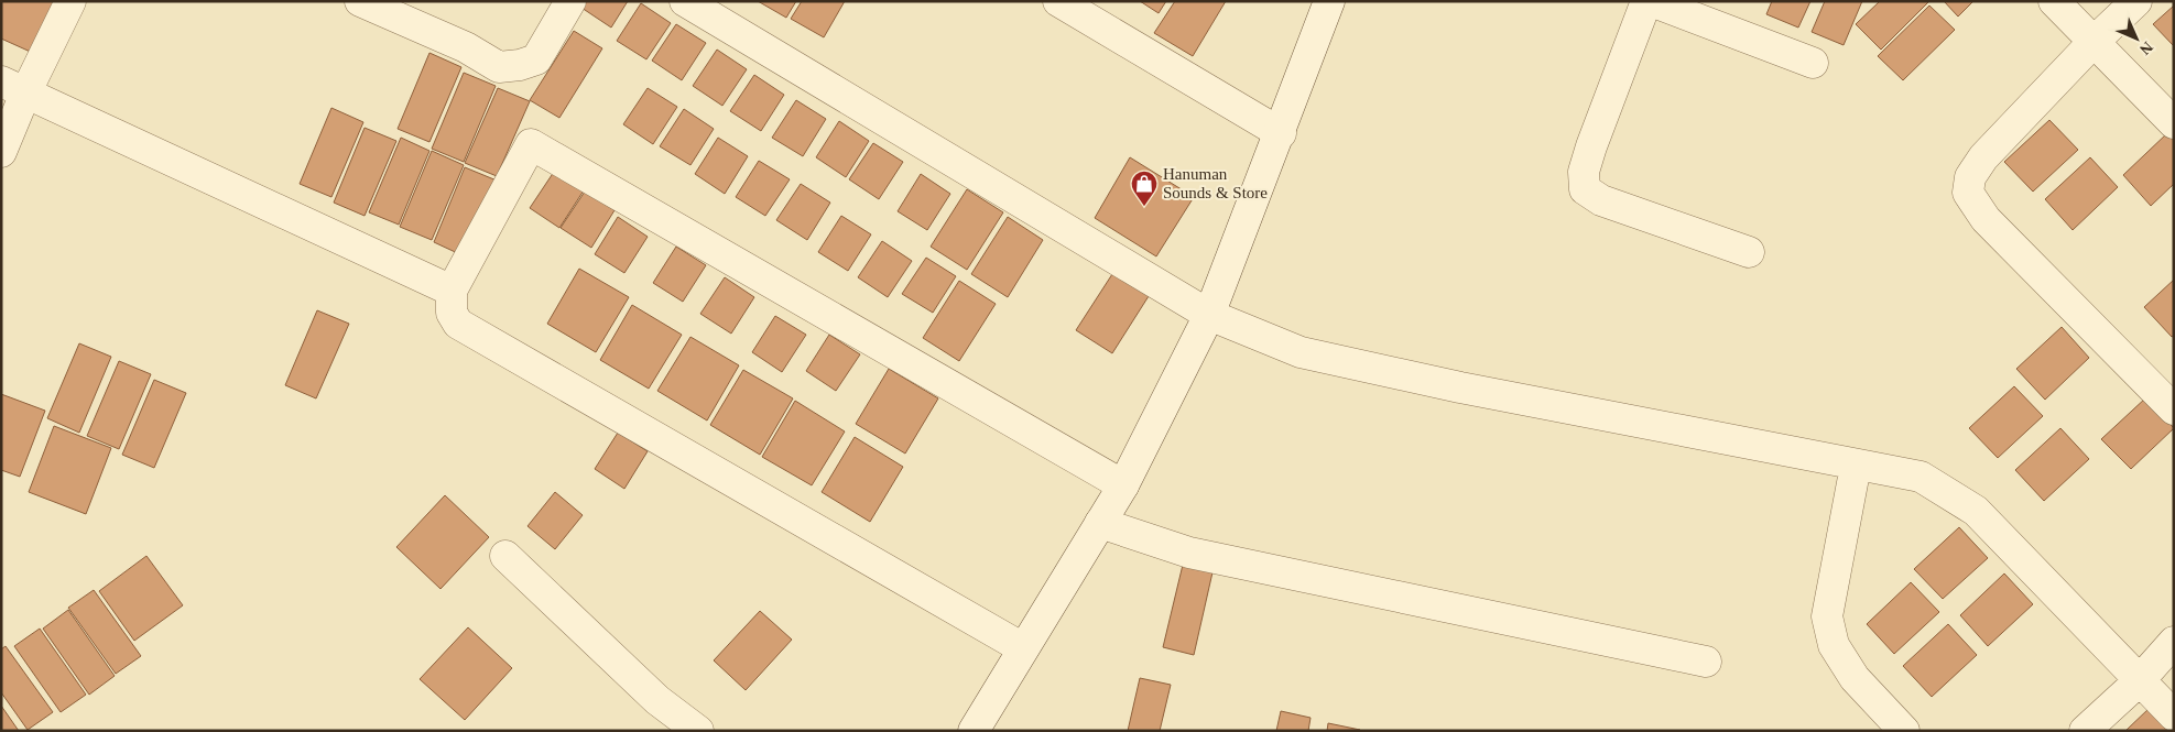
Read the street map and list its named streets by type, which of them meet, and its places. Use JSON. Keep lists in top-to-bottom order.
{
  "places": {
    "shop": ["Hanuman Sounds & Store"]
  },
  "north": "bottom right"
}
